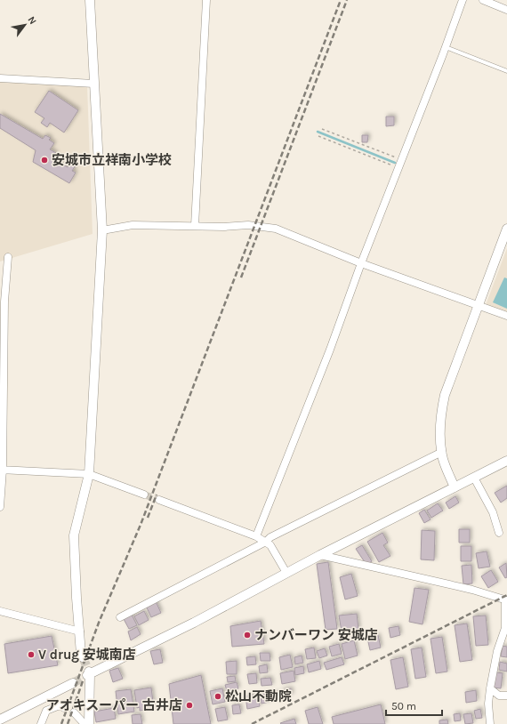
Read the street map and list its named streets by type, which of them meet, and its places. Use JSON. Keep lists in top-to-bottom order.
{
  "places": [
    "安城市立祥南小学校",
    "ナンバーワン 安城店",
    "V drug 安城南店",
    "松山不動院",
    "アオキスーパー 古井店"
  ],
  "scale_bar": "50 m",
  "north": "top right"
}
